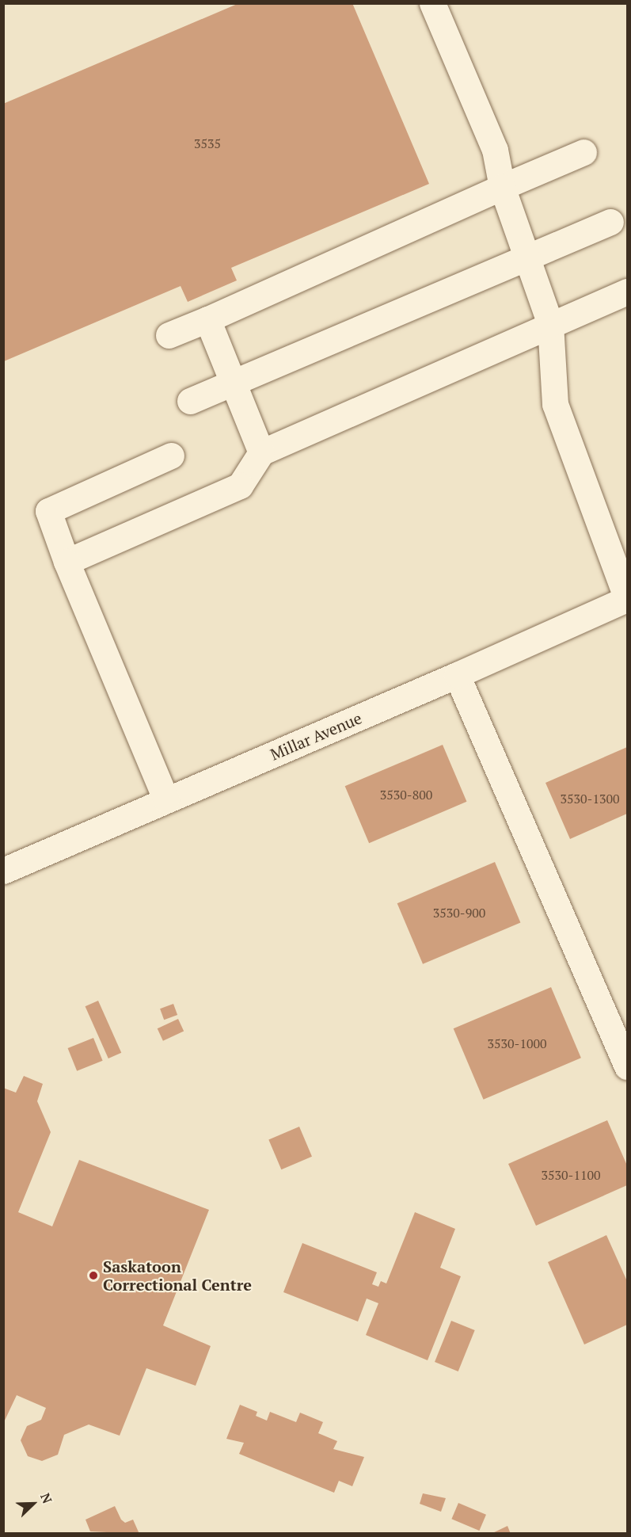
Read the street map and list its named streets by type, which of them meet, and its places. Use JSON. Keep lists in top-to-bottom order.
{
  "streets": {
    "street": ["Millar Avenue"]
  },
  "places": ["Saskatoon Correctional Centre"],
  "house_numbers": [
    "3535",
    "3530-800",
    "3530-1300",
    "3530-900",
    "3530-1000",
    "3530-1100"
  ],
  "north": "top right"
}
